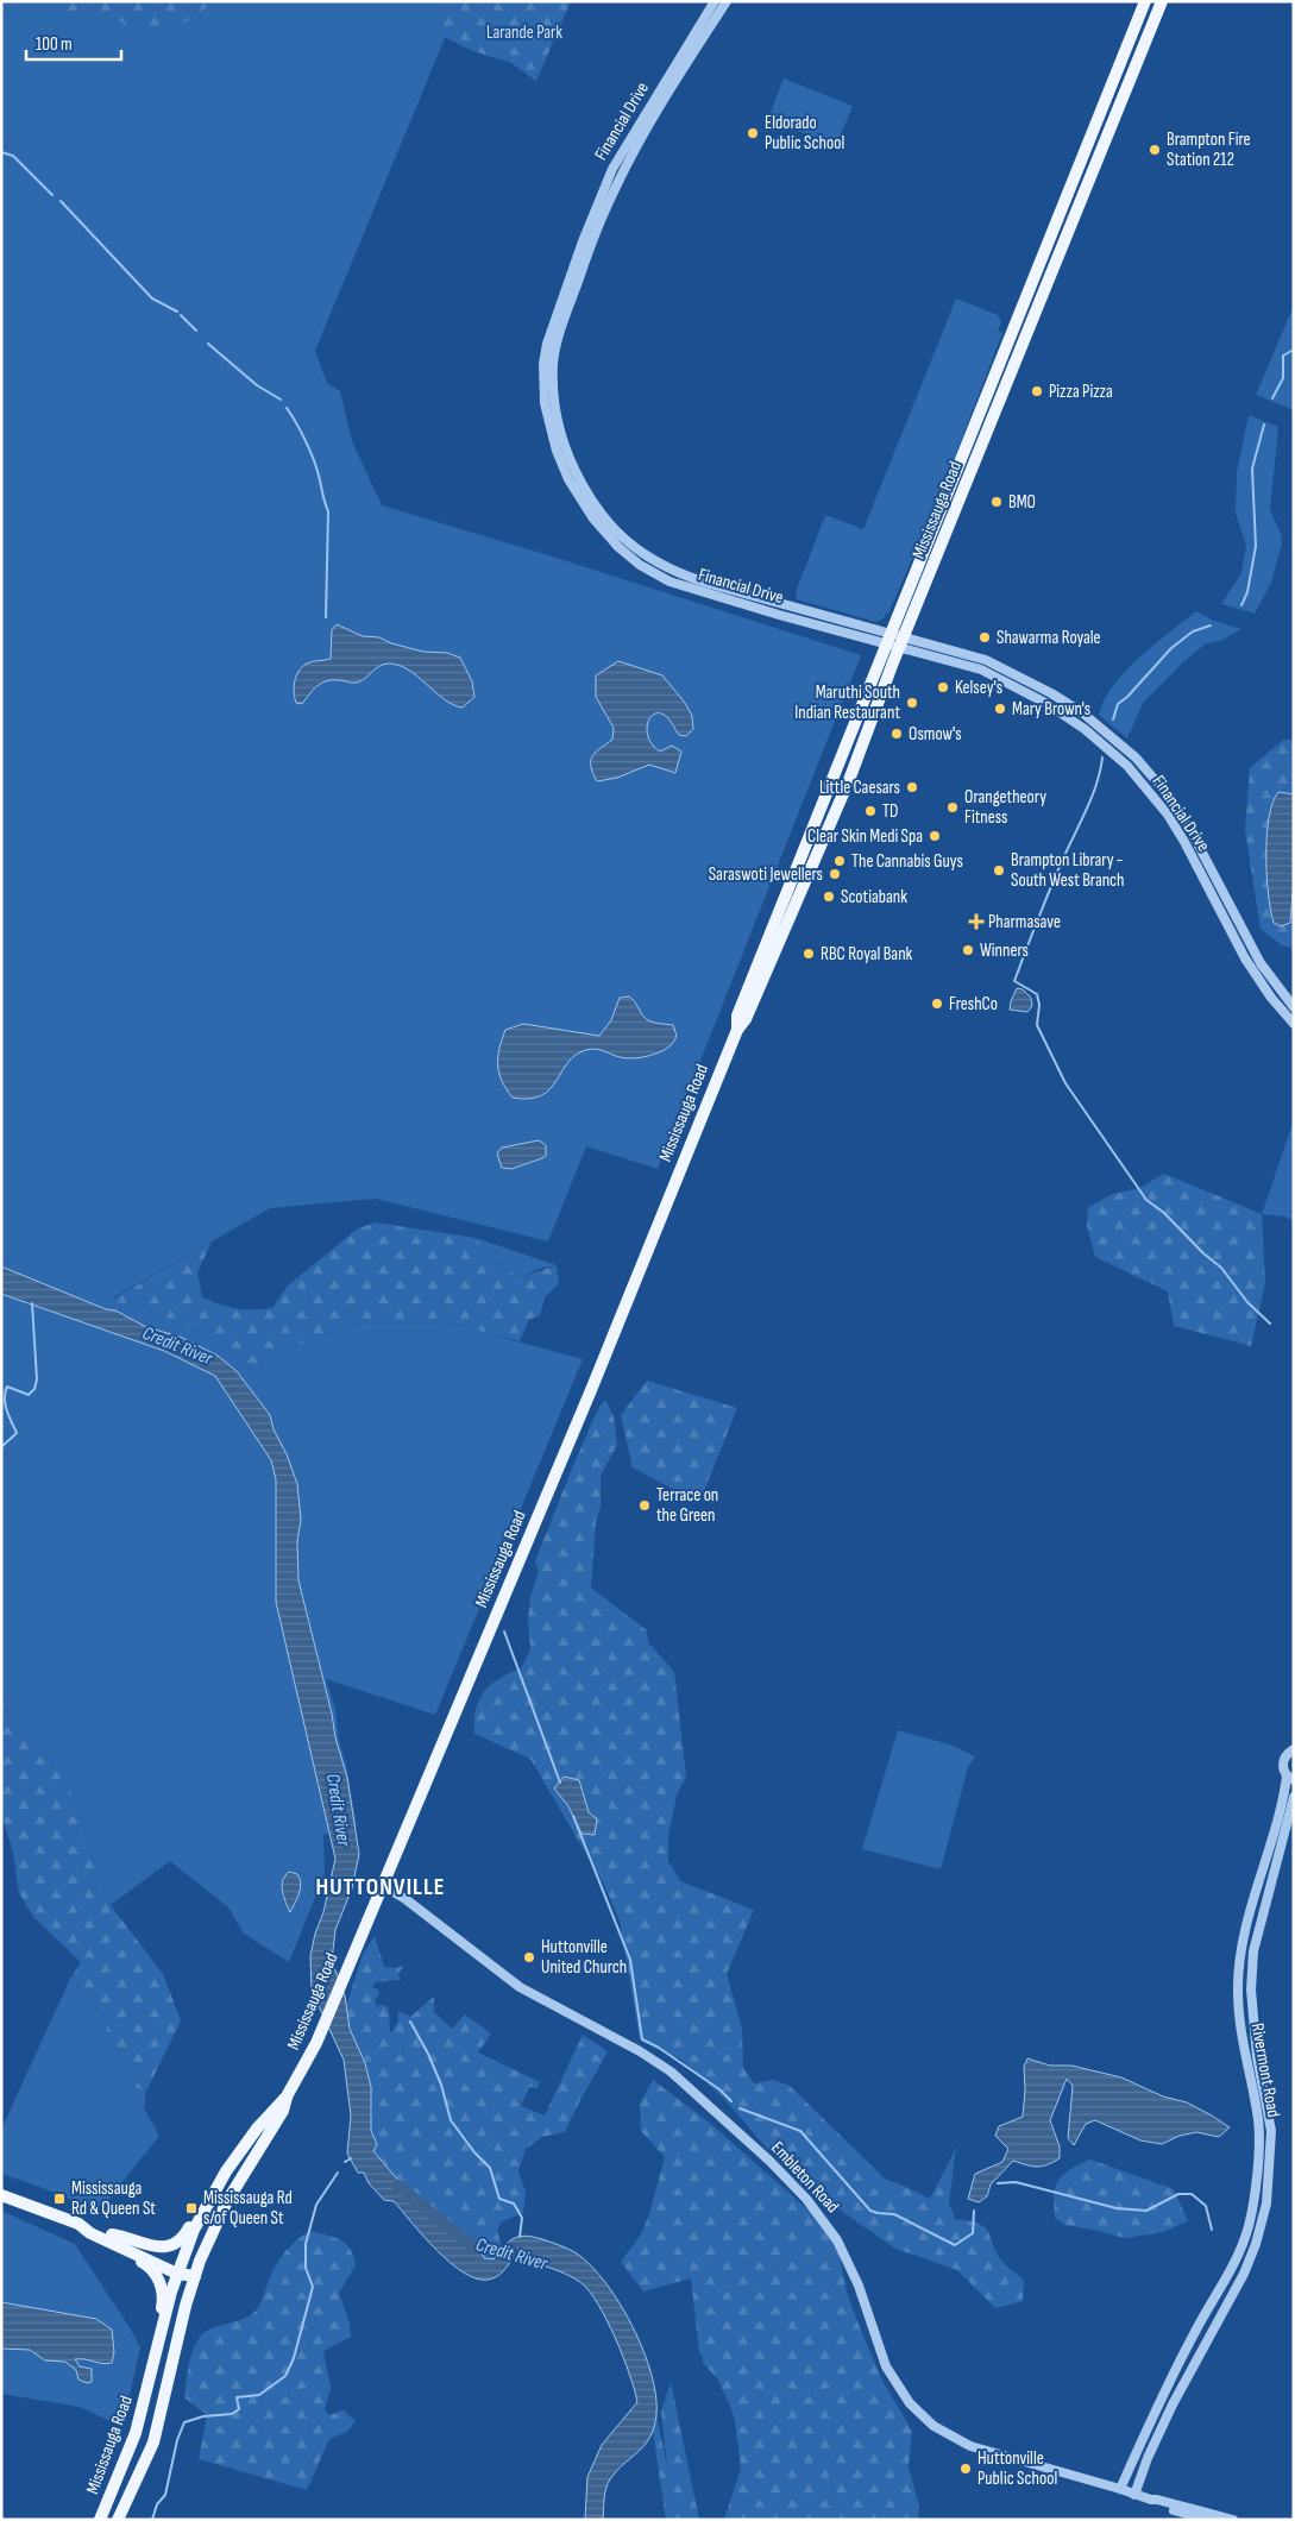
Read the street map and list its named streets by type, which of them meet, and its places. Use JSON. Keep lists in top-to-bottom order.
{
  "streets": {
    "main road": ["Mississauga Road"],
    "street": ["Financial Drive", "Rivermont Road", "Embleton Road"]
  },
  "crossings": [
    ["Financial Drive", "Mississauga Road"],
    ["Mississauga Road", "Embleton Road"],
    ["Rivermont Road", "Embleton Road"]
  ],
  "districts": ["HUTTONVILLE"],
  "water": ["Credit River"],
  "parks": ["Larande Park"],
  "places": {
    "other": [
      "Eldorado Public School",
      "Brampton Fire Station 212",
      "Pizza Pizza",
      "BMO",
      "Shawarma Royale",
      "Kelsey's",
      "Maruthi South Indian Restaurant",
      "Mary Brown's",
      "Osmow's",
      "Little Caesars",
      "Orangetheory Fitness",
      "TD",
      "Clear Skin Medi Spa",
      "The Cannabis Guys",
      "Brampton Library - South West Branch",
      "Saraswoti Jewellers",
      "Scotiabank",
      "Winners",
      "RBC Royal Bank",
      "FreshCo",
      "Terrace on the Green",
      "Huttonville United Church",
      "Huttonville Public School"
    ],
    "health": ["Pharmasave"],
    "transit": ["Mississauga Rd & Queen St", "Mississauga Rd s/of Queen St"]
  },
  "scale_bar": "100 m"
}
